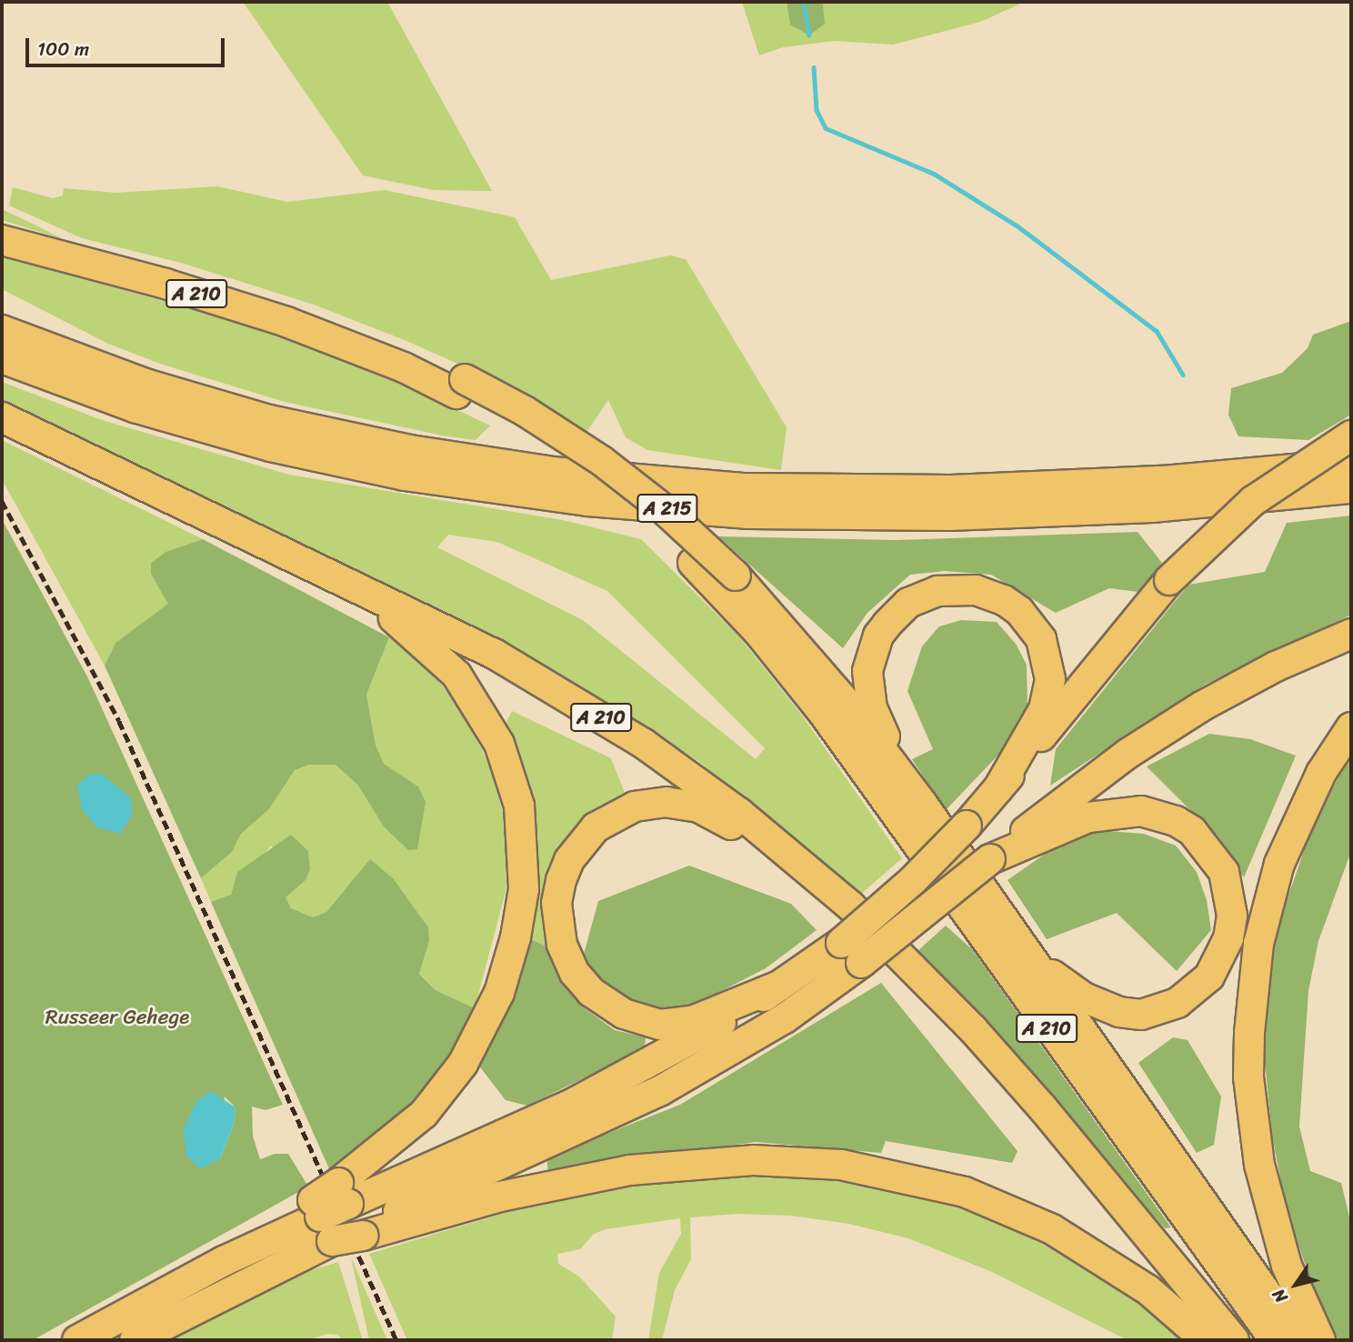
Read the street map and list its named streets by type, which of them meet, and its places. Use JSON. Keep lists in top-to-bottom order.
{
  "streets": {
    "highway": ["A 210", "A 215"]
  },
  "parks": ["Russeer Gehege"],
  "scale_bar": "100 m",
  "north": "bottom left"
}
